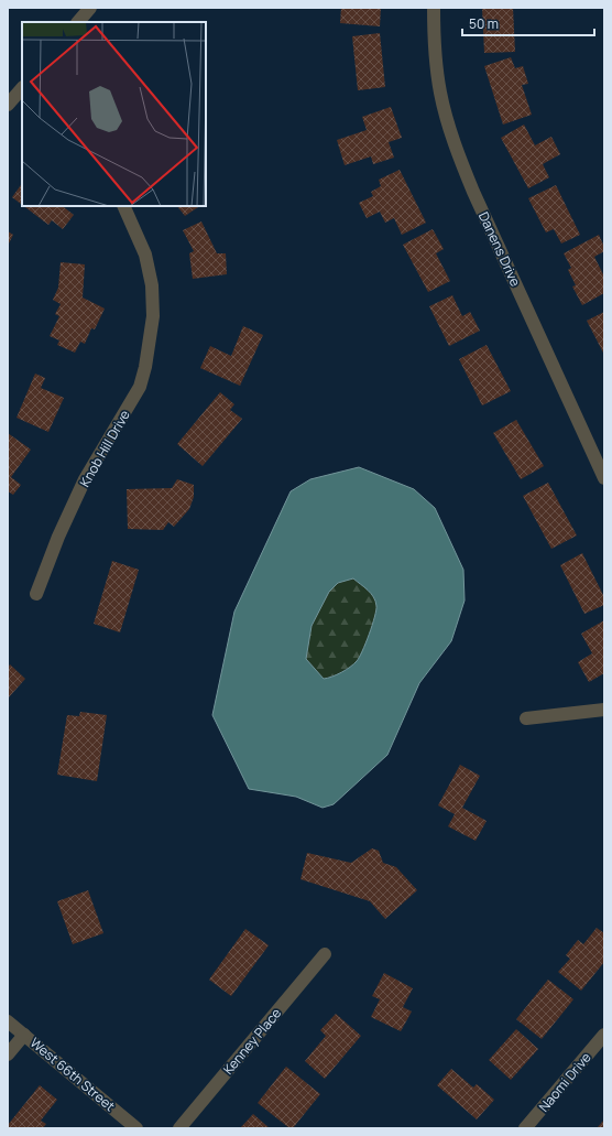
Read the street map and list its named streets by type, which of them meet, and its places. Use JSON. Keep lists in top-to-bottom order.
{
  "streets": {
    "street": [
      "Danens Drive",
      "Knob Hill Drive",
      "Kenney Place",
      "West 66th Street",
      "Naomi Drive"
    ]
  },
  "scale_bar": "50 m"
}
